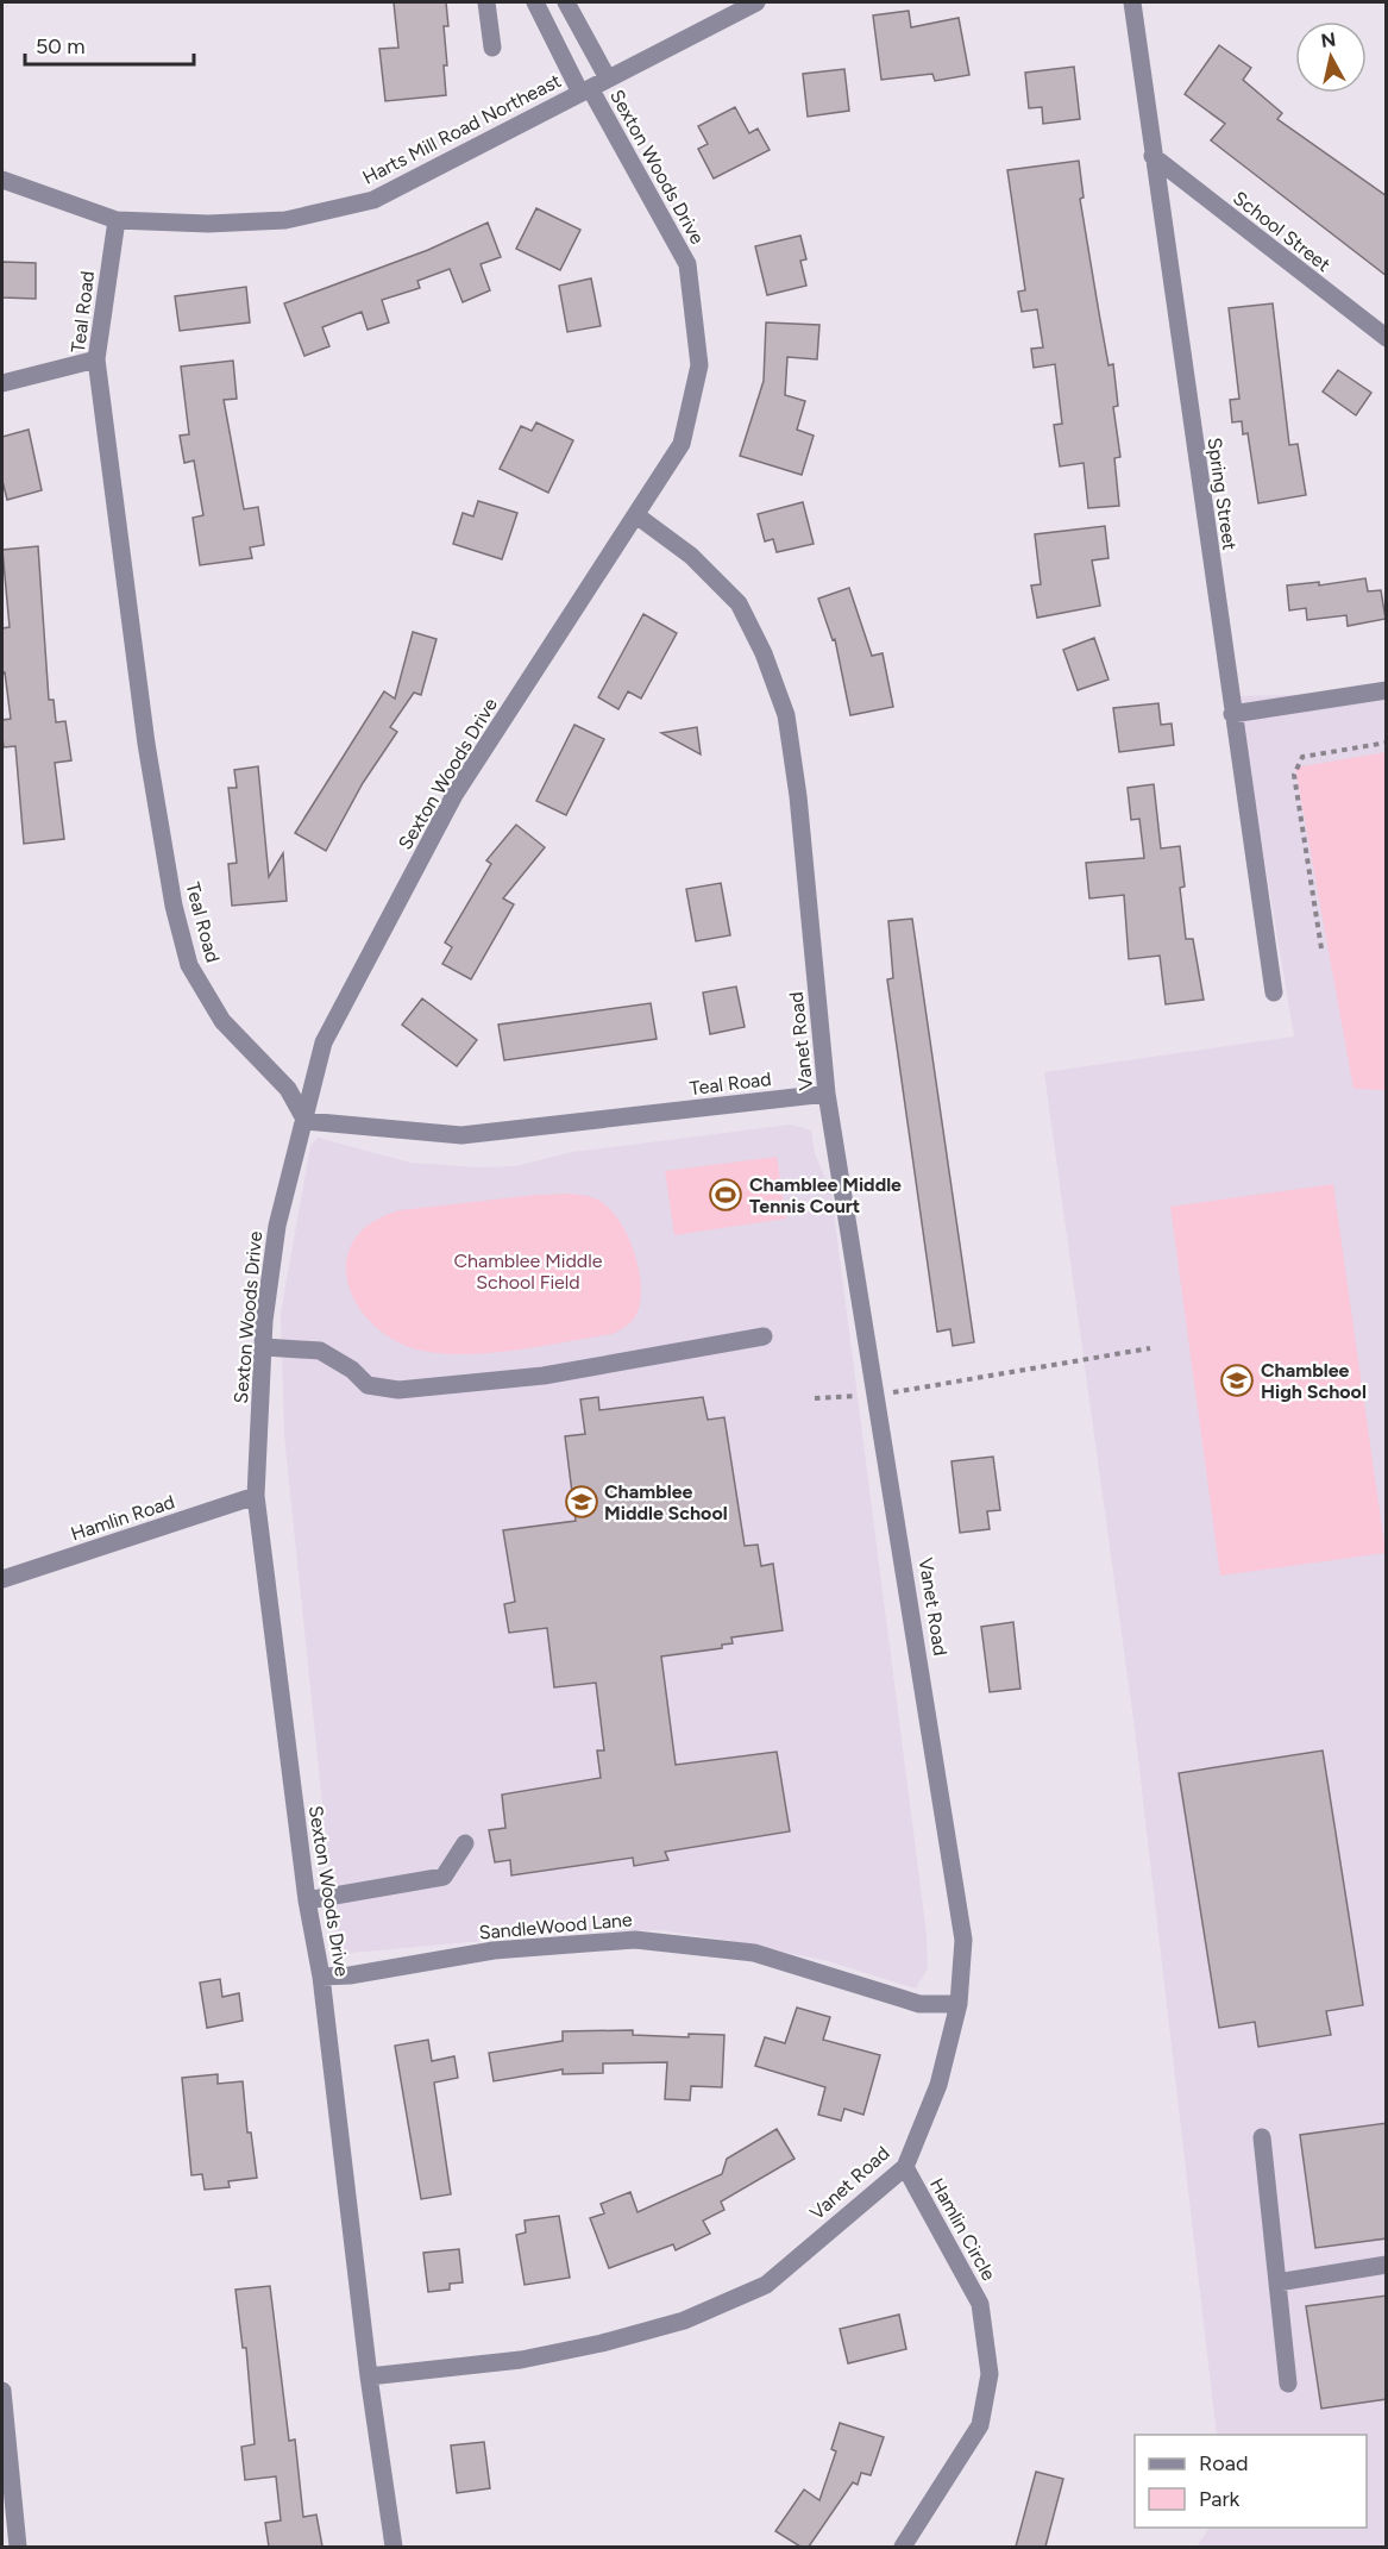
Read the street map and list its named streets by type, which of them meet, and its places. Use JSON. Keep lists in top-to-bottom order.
{
  "streets": {
    "street": [
      "Harts Mill Road Northeast",
      "Sexton Woods Drive",
      "School Street",
      "Teal Road",
      "Spring Street",
      "Vanet Road",
      "Hamlin Road",
      "SandleWood Lane",
      "Hamlin Circle"
    ]
  },
  "crossings": [
    ["Harts Mill Road Northeast", "Sexton Woods Drive"],
    ["Harts Mill Road Northeast", "Teal Road"],
    ["Sexton Woods Drive", "Teal Road"],
    ["Sexton Woods Drive", "Vanet Road"],
    ["Sexton Woods Drive", "Hamlin Road"],
    ["Sexton Woods Drive", "SandleWood Lane"],
    ["School Street", "Spring Street"],
    ["Teal Road", "Vanet Road"],
    ["Vanet Road", "SandleWood Lane"],
    ["Vanet Road", "Hamlin Circle"]
  ],
  "parks": ["Chamblee Middle School Field"],
  "places": {
    "sports": ["Chamblee Middle Tennis Court"],
    "school or university": ["Chamblee High School", "Chamblee Middle School"]
  },
  "legend": ["Road", "Park"],
  "scale_bar": "50 m",
  "north": "top"
}
